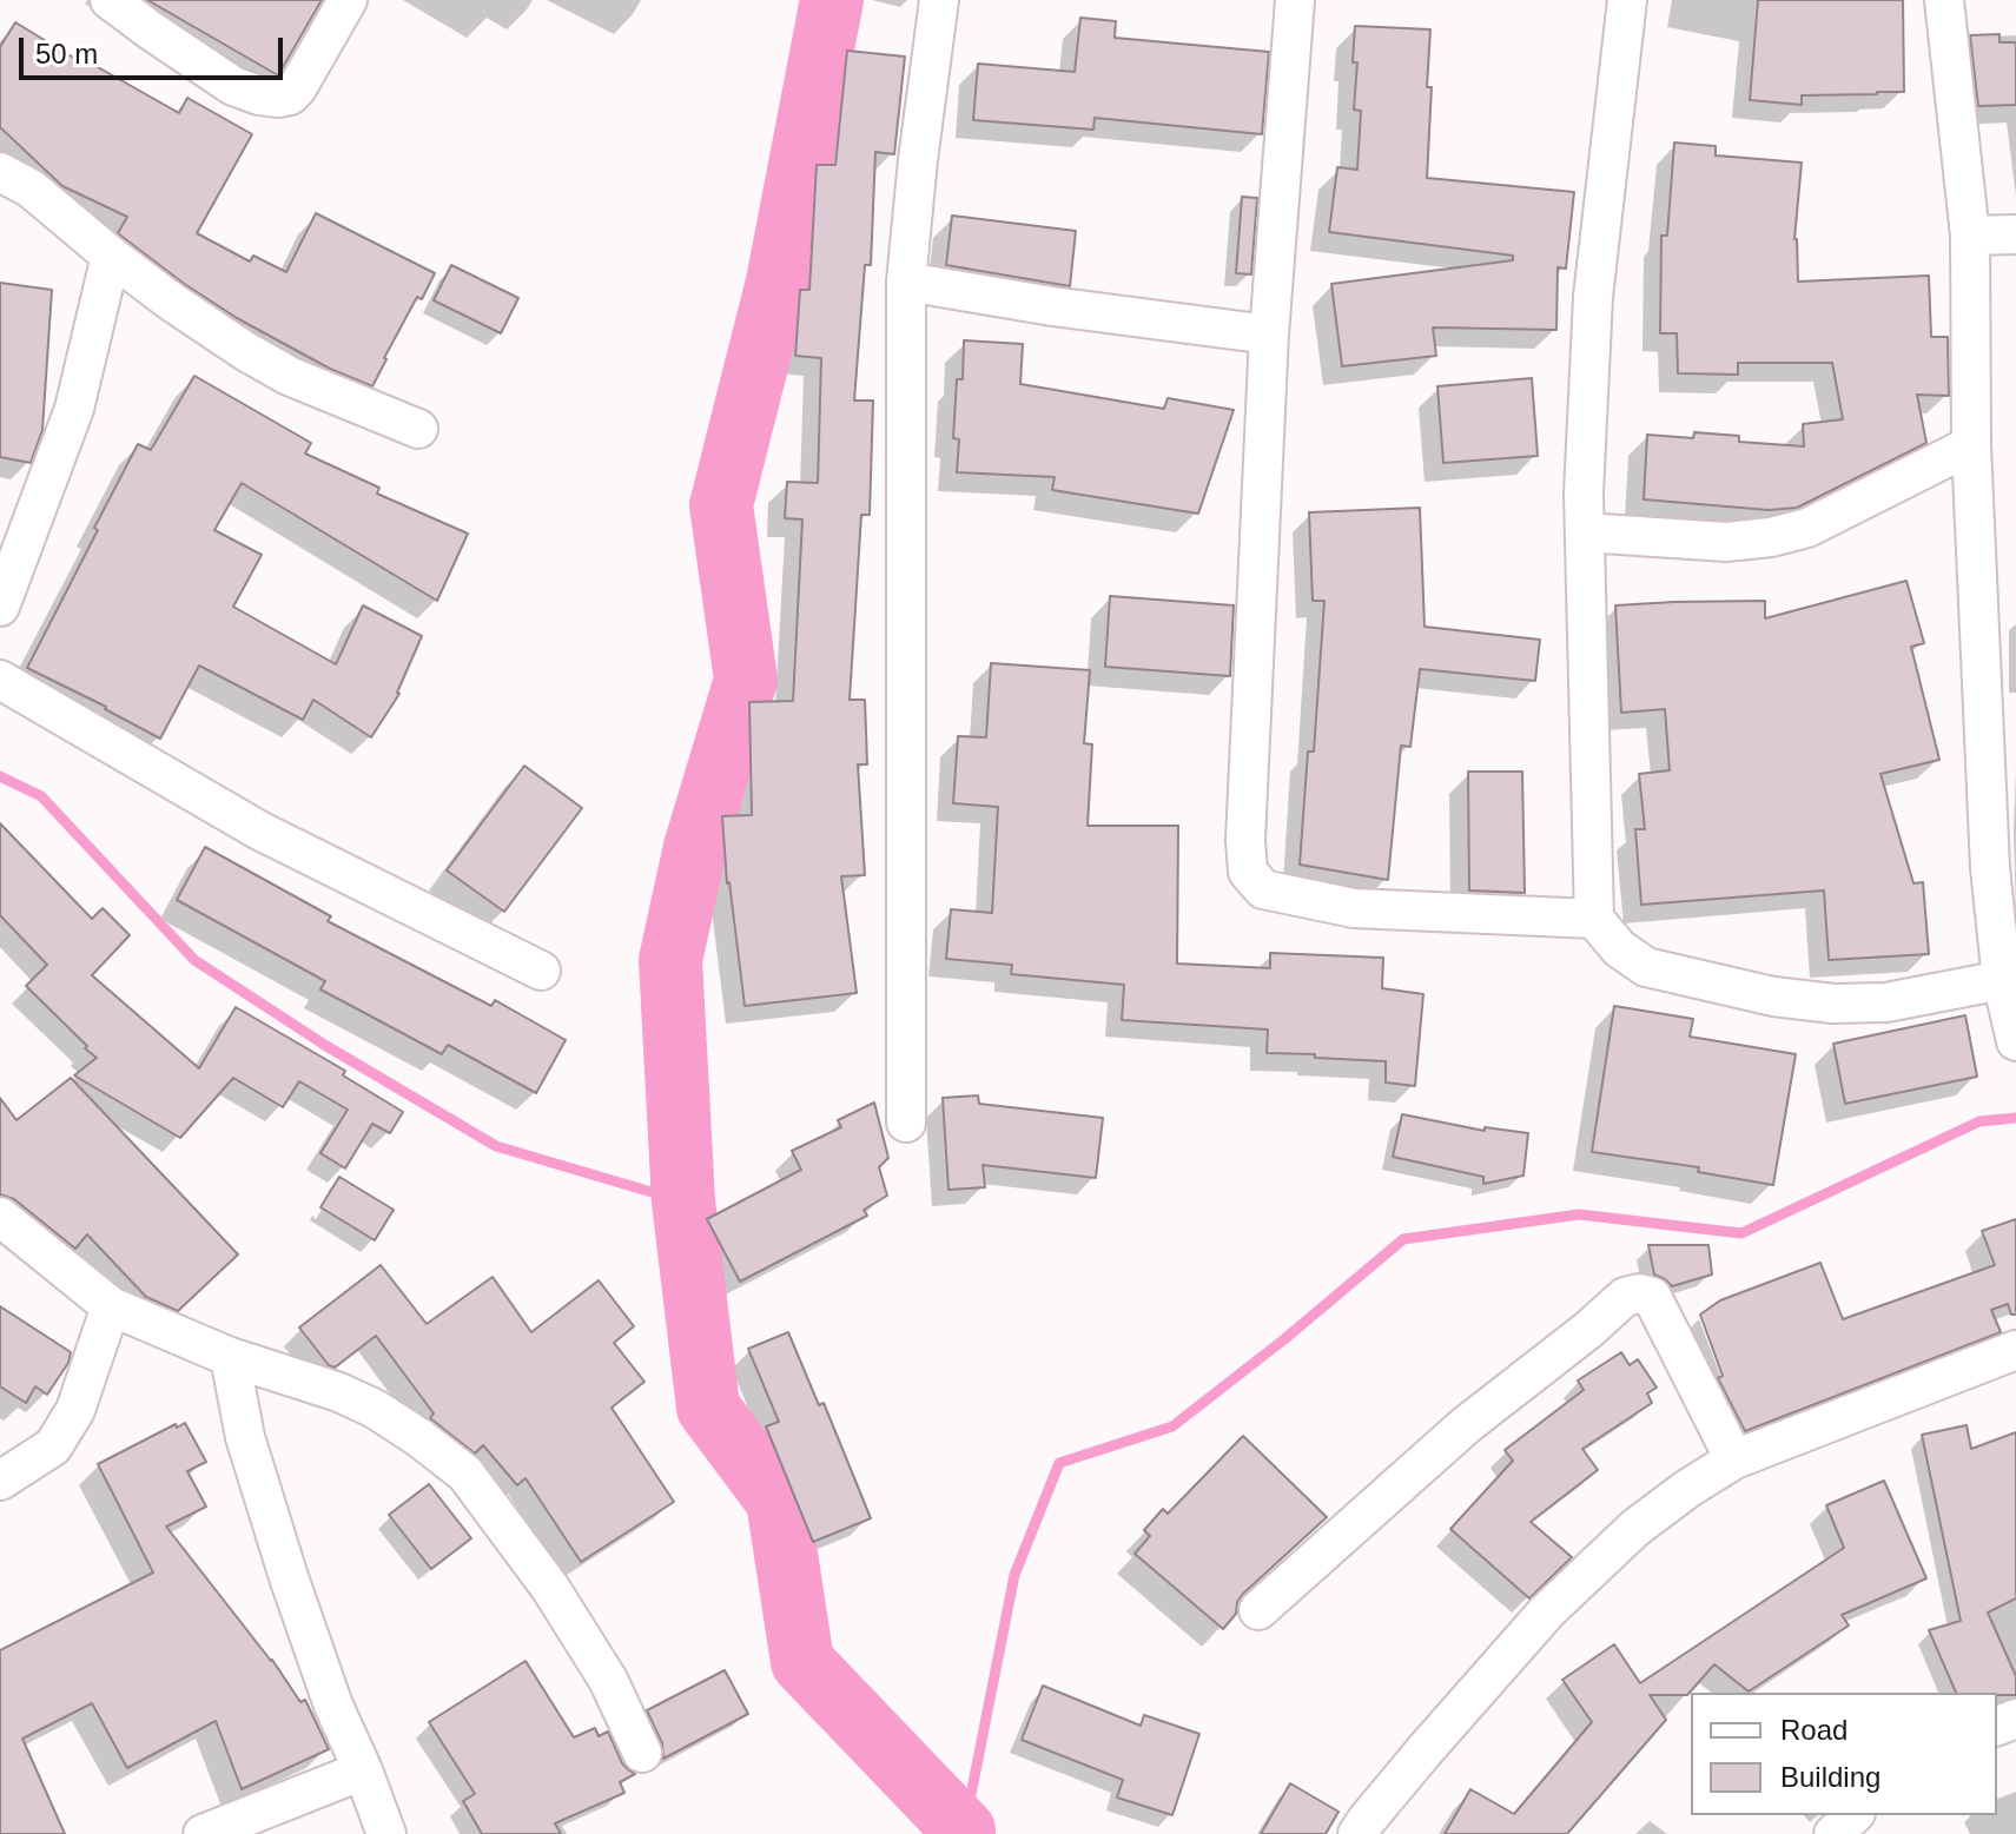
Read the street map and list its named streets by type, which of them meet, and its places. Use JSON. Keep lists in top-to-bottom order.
{
  "legend": ["Road", "Building"],
  "scale_bar": "50 m"
}
